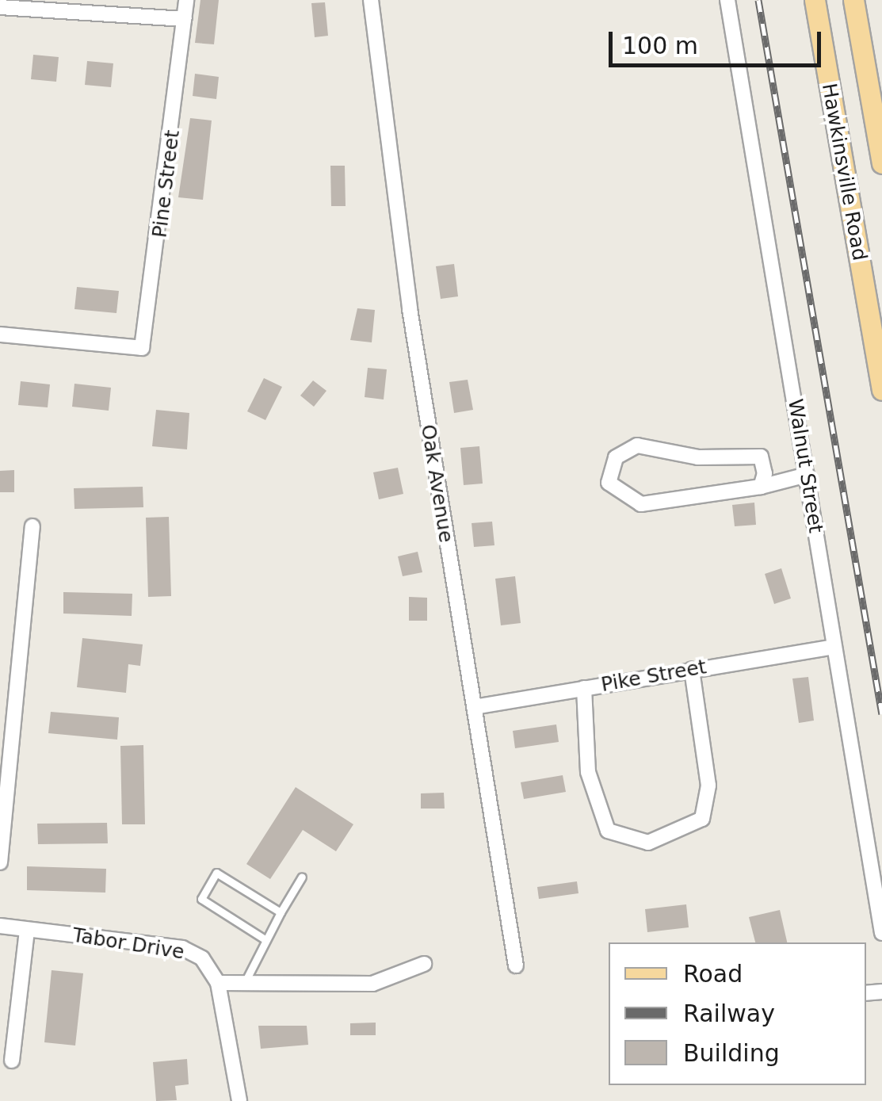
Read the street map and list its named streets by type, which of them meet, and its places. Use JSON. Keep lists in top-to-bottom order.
{
  "streets": {
    "main road": ["Hawkinsville Road"],
    "street": [
      "Pine Street",
      "Walnut Street",
      "Oak Avenue",
      "Pike Street",
      "Tabor Drive"
    ]
  },
  "crossings": [
    ["Walnut Street", "Pike Street"],
    ["Oak Avenue", "Pike Street"]
  ],
  "legend": ["Road", "Railway", "Building"],
  "scale_bar": "100 m"
}
